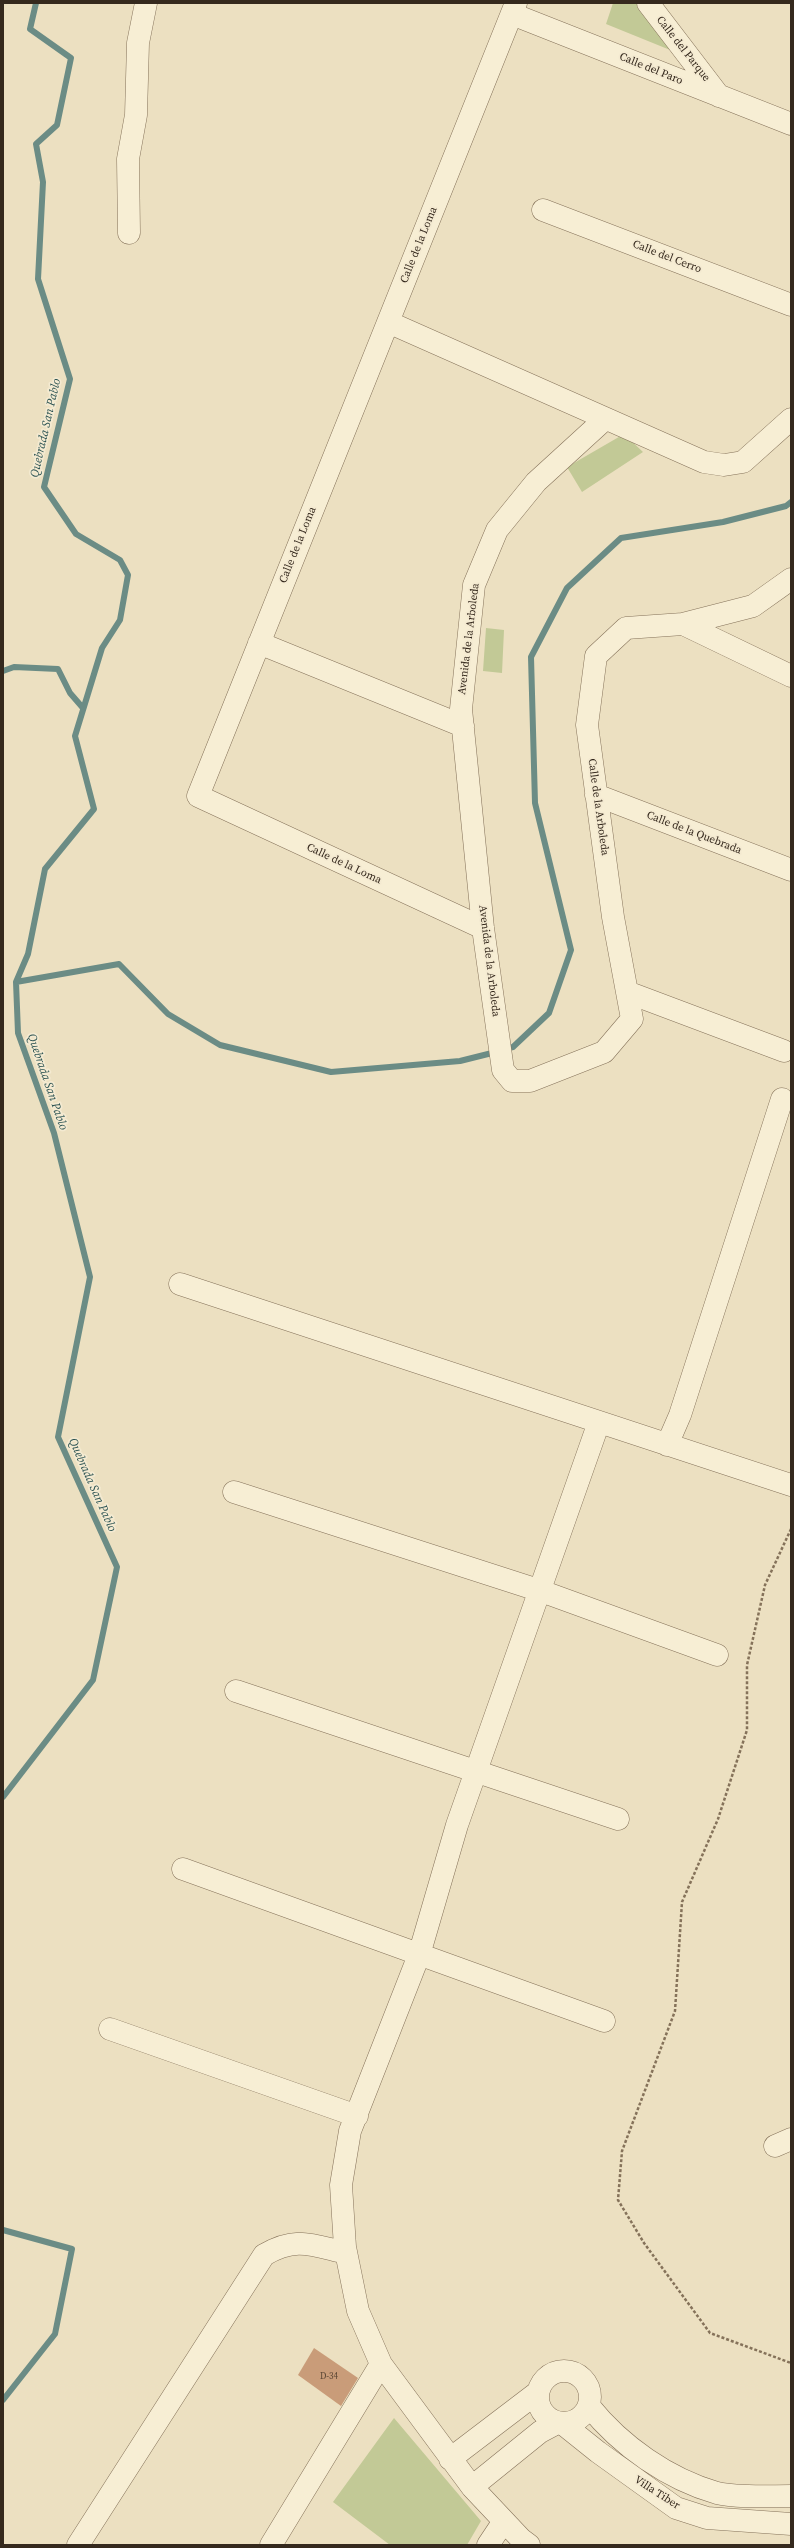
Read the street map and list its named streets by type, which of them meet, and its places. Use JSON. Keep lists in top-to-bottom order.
{
  "streets": {
    "street": [
      "Calle del Parque",
      "Calle del Paro",
      "Calle de la Loma",
      "Calle del Cerro",
      "Avenida de la Arboleda",
      "Calle de la Arboleda",
      "Calle de la Quebrada",
      "Villa Tiber"
    ]
  },
  "crossings": [
    ["Calle del Parque", "Calle del Paro"],
    ["Calle del Paro", "Calle de la Loma"],
    ["Calle de la Loma", "Avenida de la Arboleda"],
    ["Avenida de la Arboleda", "Calle de la Arboleda"],
    ["Calle de la Arboleda", "Calle de la Quebrada"]
  ],
  "water": ["Quebrada San Pablo"],
  "house_numbers": ["D-34"]
}
